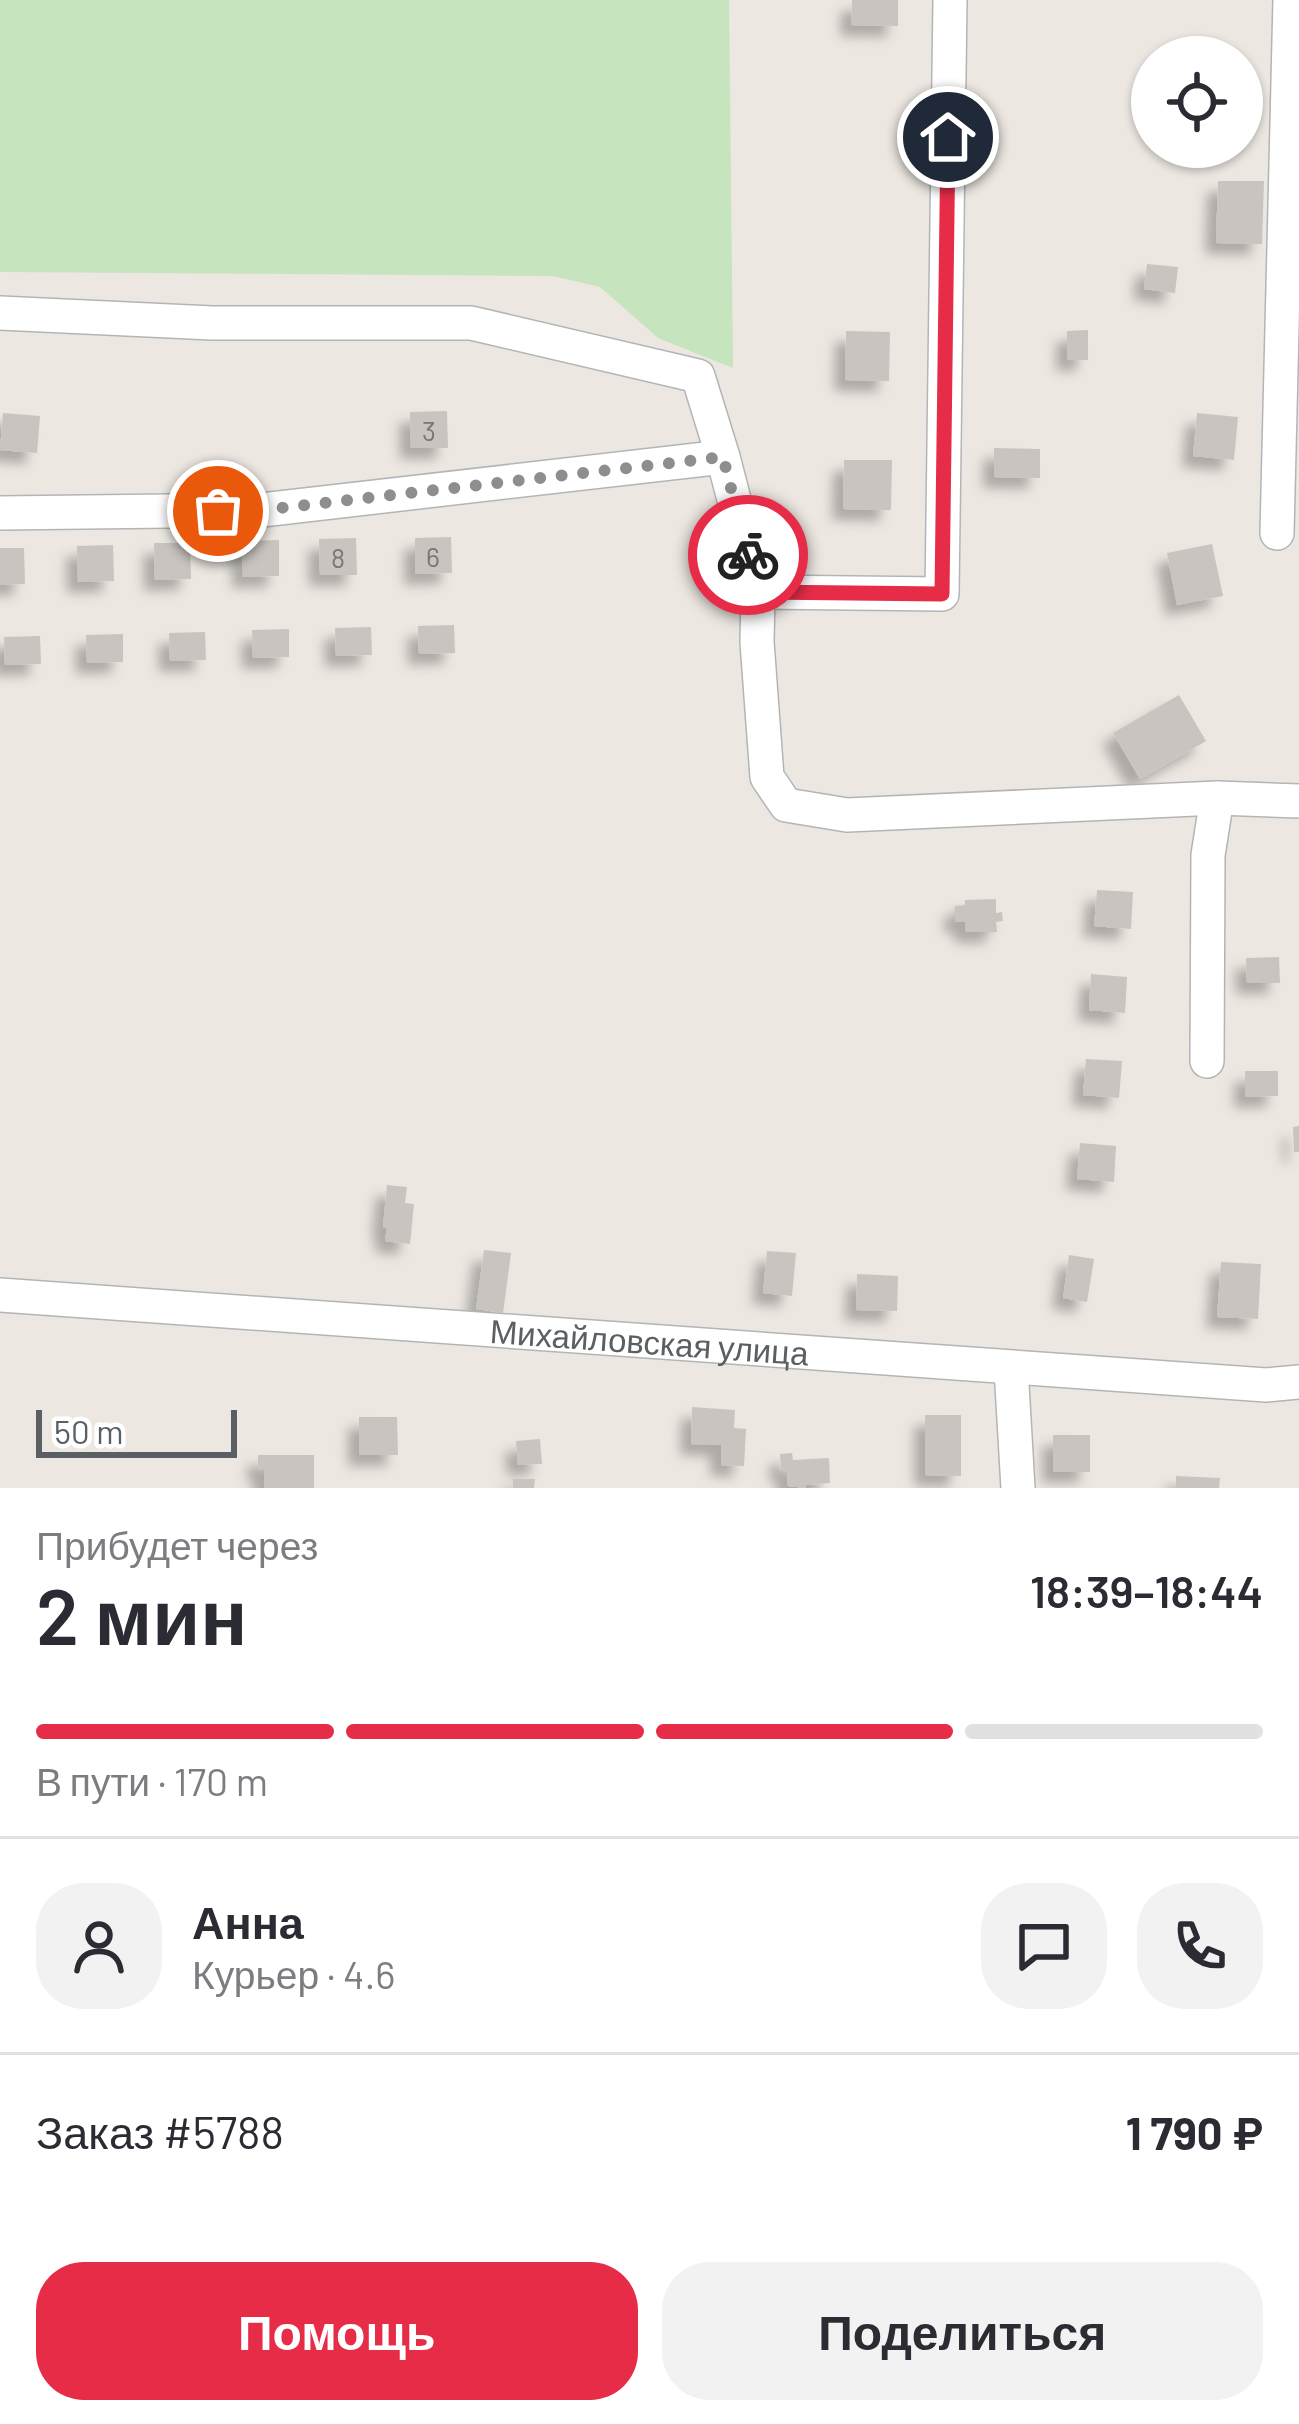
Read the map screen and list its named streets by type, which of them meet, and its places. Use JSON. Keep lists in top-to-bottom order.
{
  "streets": {
    "street": ["Михайловская улица"]
  },
  "house_numbers": ["3", "6", "8"],
  "scale_bar": "50 m",
  "page": {
    "scale": "50 m",
    "heading": ["2 мин", "Прибудет через", "18:39–18:44"],
    "panel": [
      "Анна",
      "Курьер · 4.6",
      "Заказ #5788",
      "1 790 ₽"
    ],
    "bar": "В пути · 170 m",
    "buttons": ["Помощь", "Поделиться"]
  }
}
